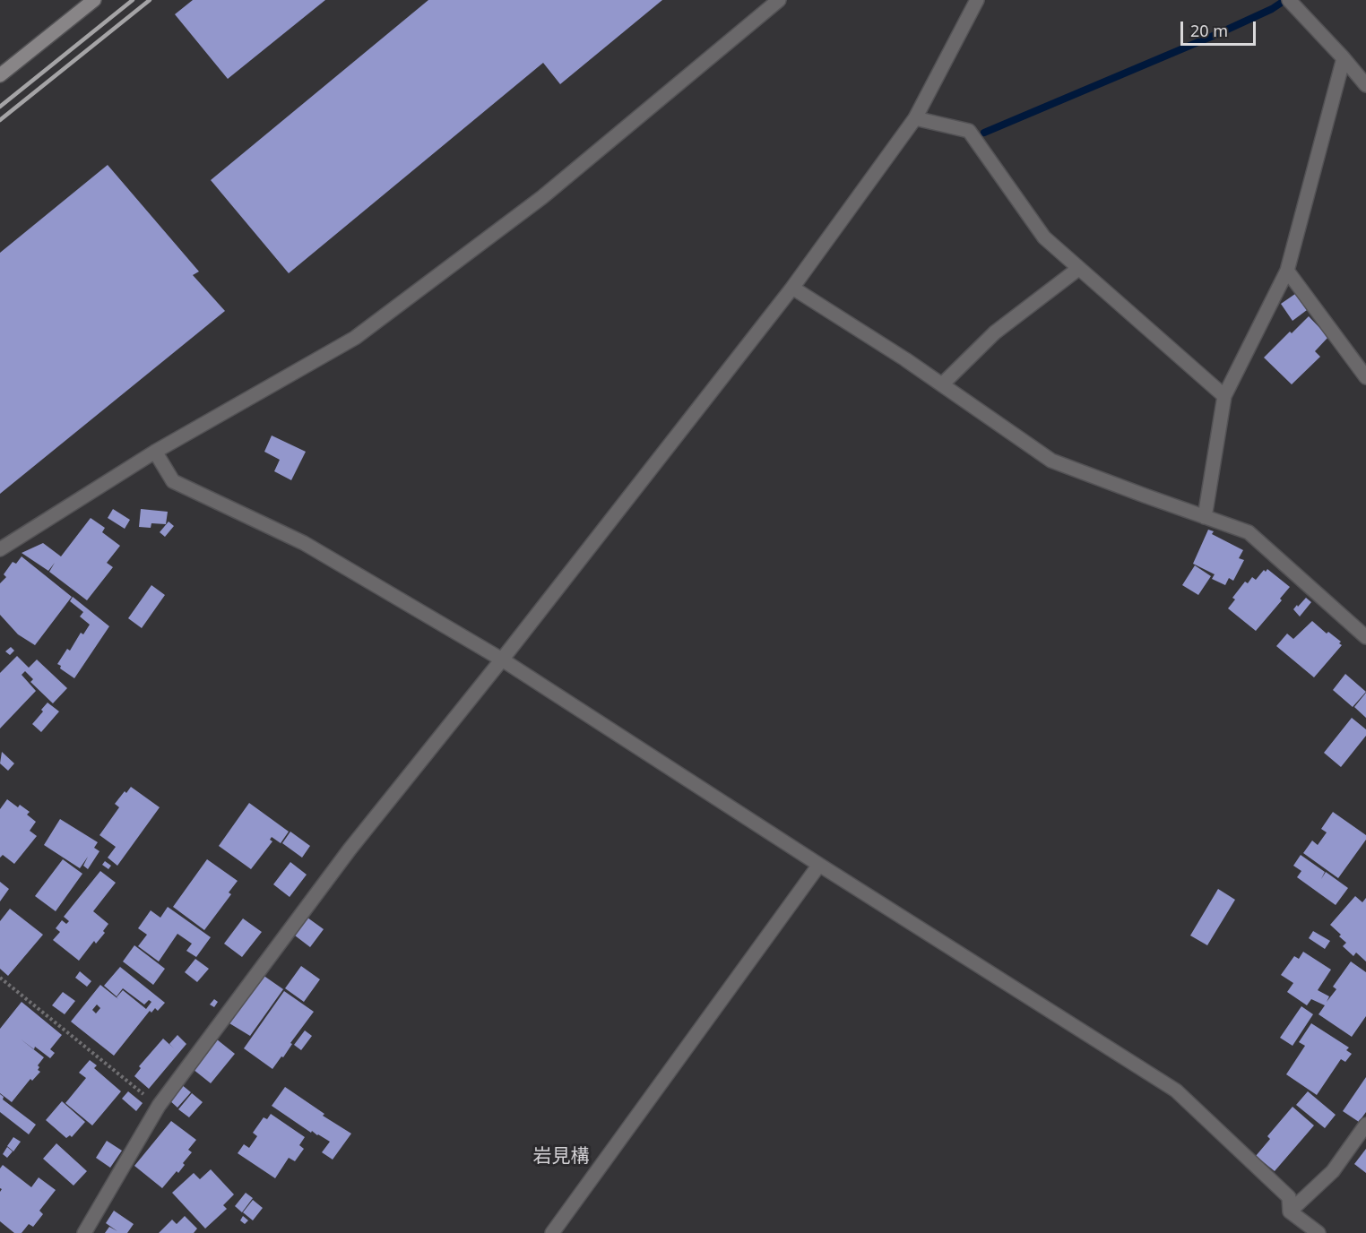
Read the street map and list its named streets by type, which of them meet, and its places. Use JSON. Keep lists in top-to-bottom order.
{
  "districts": ["岩見構"],
  "scale_bar": "20 m"
}
